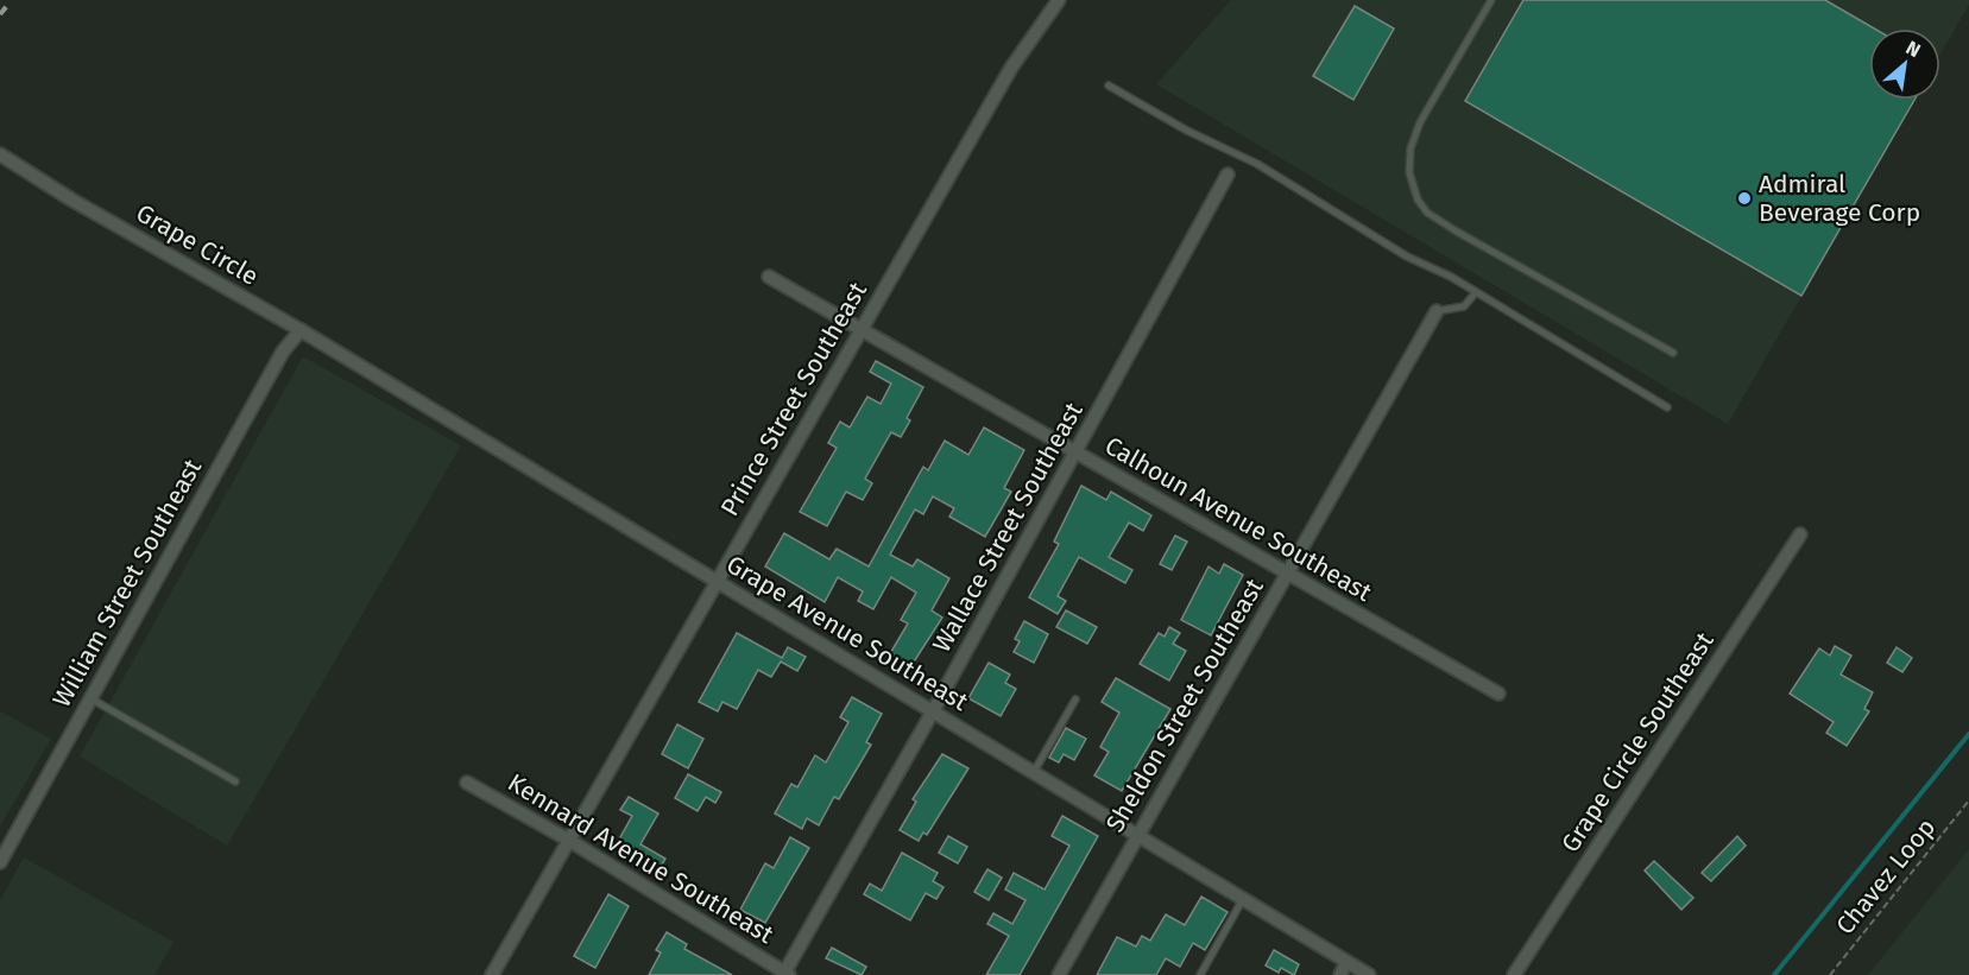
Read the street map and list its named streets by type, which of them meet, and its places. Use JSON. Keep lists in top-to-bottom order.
{
  "streets": {
    "street": [
      "Grape Circle",
      "Prince Street Southeast",
      "Calhoun Avenue Southeast",
      "Wallace Street Southeast",
      "William Street Southeast",
      "Grape Avenue Southeast",
      "Sheldon Street Southeast",
      "Grape Circle Southeast",
      "Kennard Avenue Southeast"
    ],
    "path": ["Chavez Loop"]
  },
  "crossings": [
    ["Grape Circle", "William Street Southeast"],
    ["Grape Circle", "Grape Avenue Southeast"],
    ["Prince Street Southeast", "Calhoun Avenue Southeast"],
    ["Prince Street Southeast", "Grape Avenue Southeast"],
    ["Prince Street Southeast", "Kennard Avenue Southeast"],
    ["Calhoun Avenue Southeast", "Wallace Street Southeast"],
    ["Calhoun Avenue Southeast", "Sheldon Street Southeast"],
    ["Wallace Street Southeast", "Grape Avenue Southeast"],
    ["Wallace Street Southeast", "Kennard Avenue Southeast"],
    ["William Street Southeast", "Grape Avenue Southeast"],
    ["Grape Avenue Southeast", "Sheldon Street Southeast"]
  ],
  "places": ["Admiral Beverage Corp"],
  "north": "top right"
}
